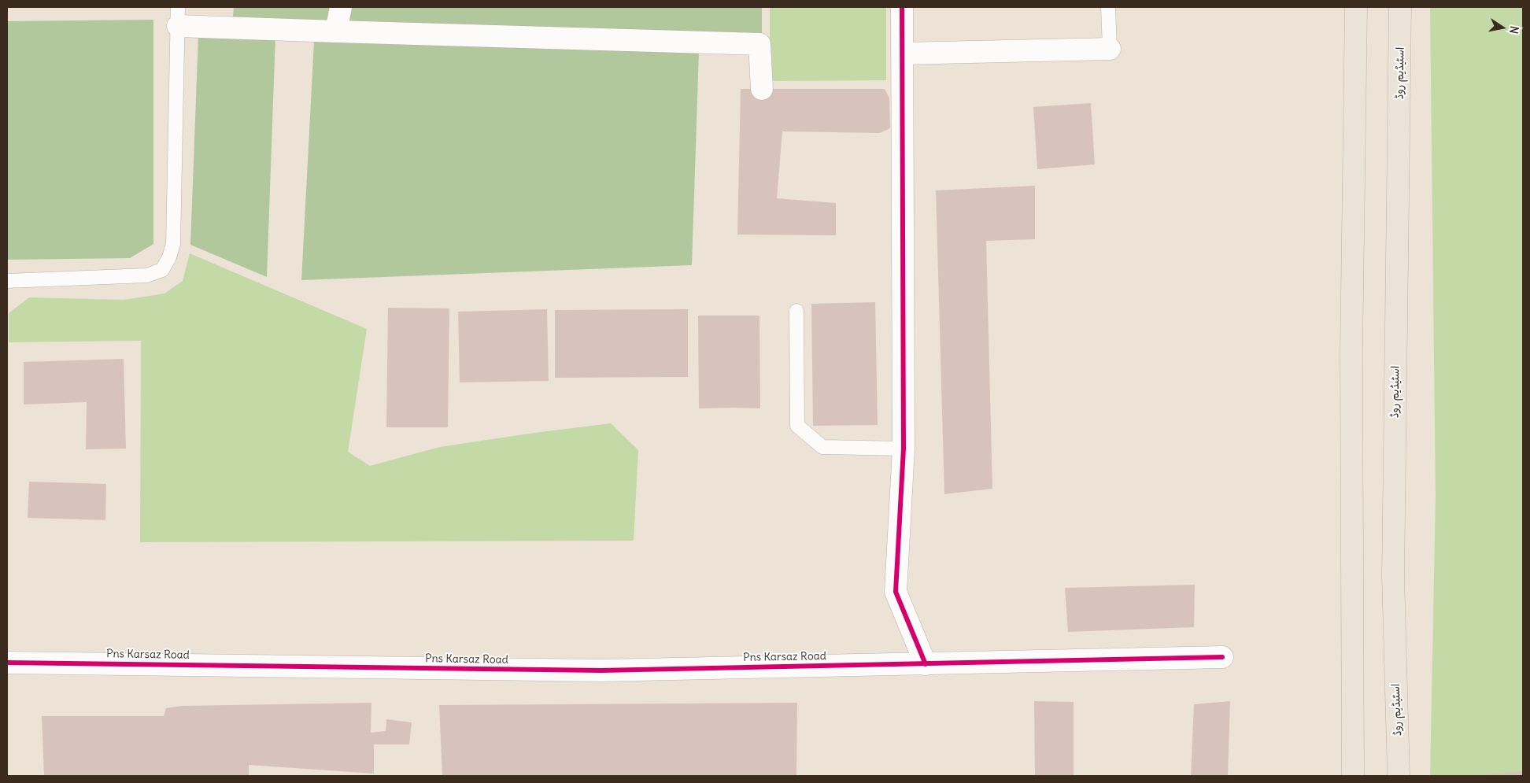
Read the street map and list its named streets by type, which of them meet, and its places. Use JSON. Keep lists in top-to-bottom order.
{
  "streets": {
    "main road": ["اسٹیڈیم روڈ"],
    "street": ["Pns Karsaz Road"]
  },
  "north": "right"
}
